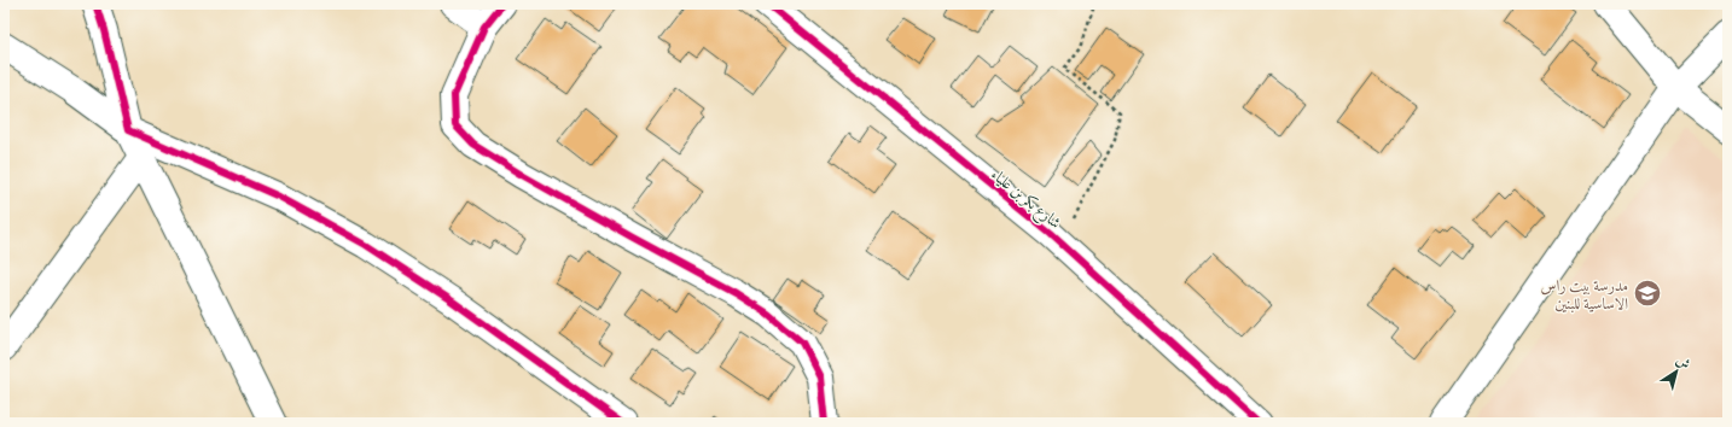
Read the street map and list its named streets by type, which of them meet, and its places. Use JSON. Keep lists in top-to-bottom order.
{
  "streets": {
    "street": ["شارع بكر بن علياء"]
  },
  "places": {
    "school or university": ["مدرسة بيت راس الاساسية للبنين"]
  },
  "north": "top right"
}
